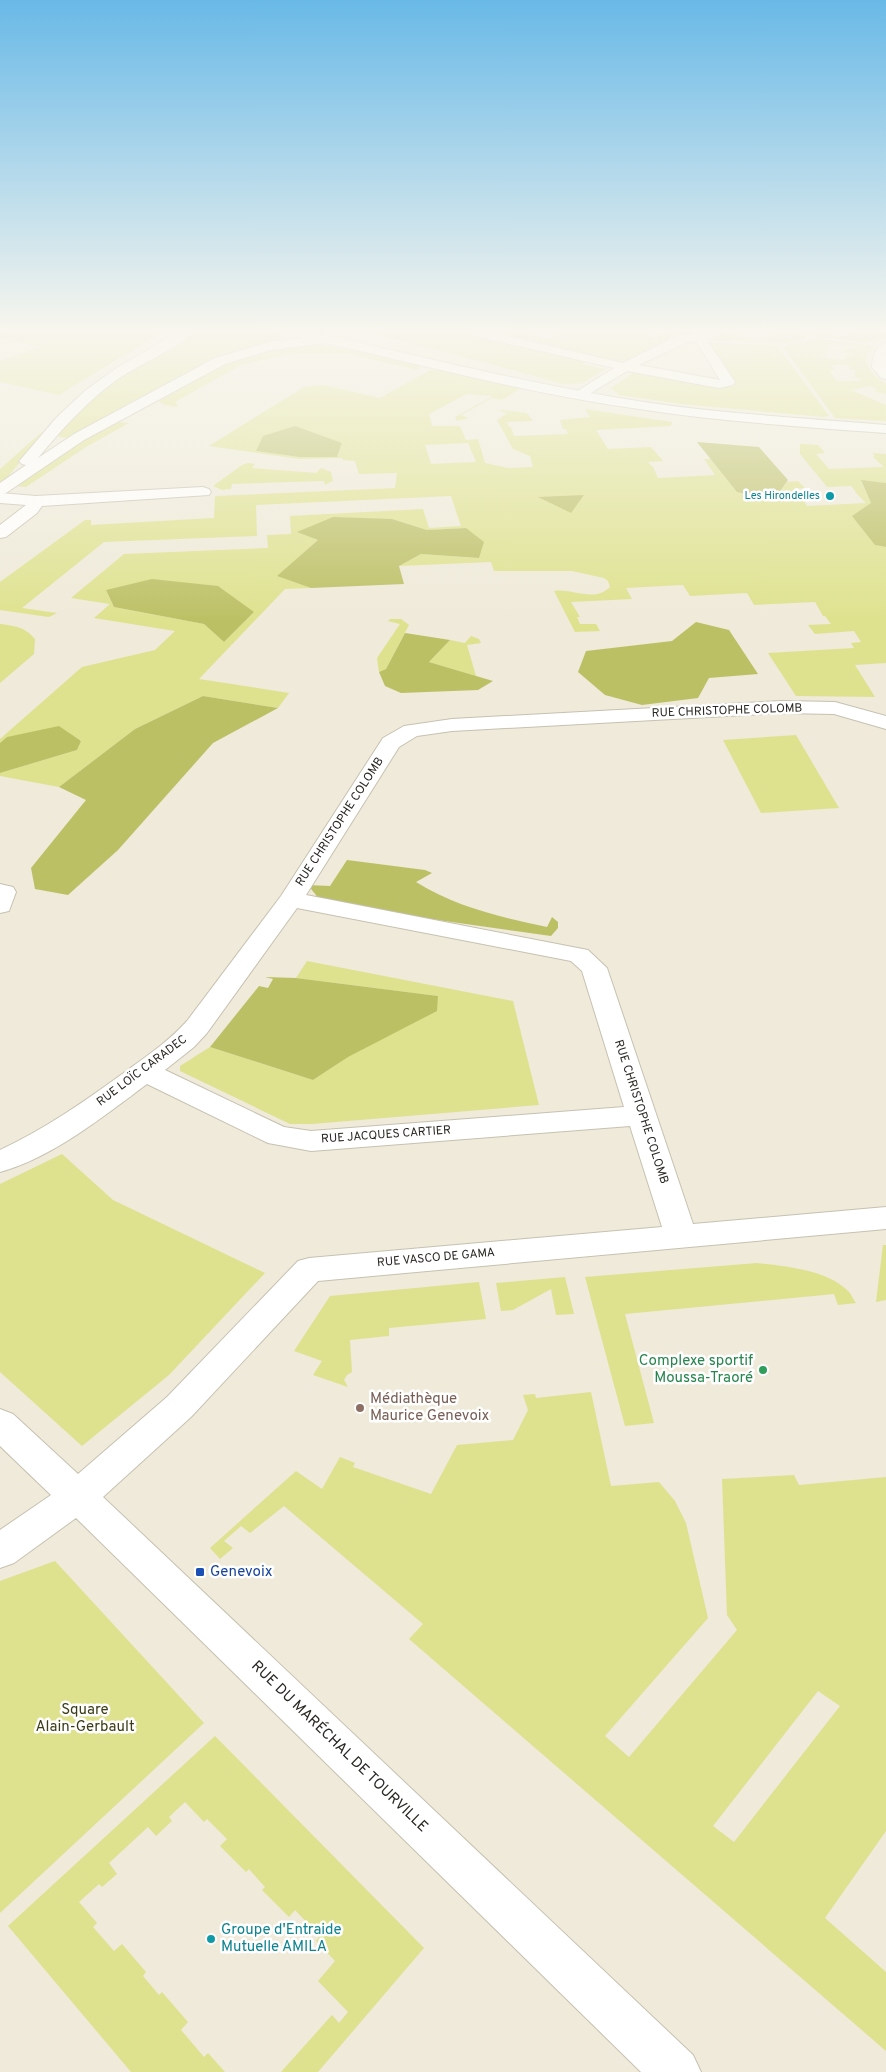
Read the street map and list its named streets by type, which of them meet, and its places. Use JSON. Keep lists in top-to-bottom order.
{
  "streets": {
    "street": [
      "RUE CHRISTOPHE COLOMB",
      "RUE LOÏC CARADEC",
      "RUE JACQUES CARTIER",
      "RUE VASCO DE GAMA",
      "RUE DU MARÉCHAL DE TOURVILLE"
    ]
  },
  "crossings": [
    ["RUE CHRISTOPHE COLOMB", "RUE LOÏC CARADEC"],
    ["RUE CHRISTOPHE COLOMB", "RUE JACQUES CARTIER"],
    ["RUE CHRISTOPHE COLOMB", "RUE VASCO DE GAMA"],
    ["RUE LOÏC CARADEC", "RUE JACQUES CARTIER"],
    ["RUE VASCO DE GAMA", "RUE DU MARÉCHAL DE TOURVILLE"]
  ],
  "parks": ["Square Alain-Gerbault"],
  "places": {
    "other": [
      "Les Hirondelles",
      "Complexe sportif Moussa-Traoré",
      "Médiathèque Maurice Genevoix",
      "Groupe d'Entraide Mutuelle AMILA"
    ],
    "transit": ["Genevoix"]
  }
}
